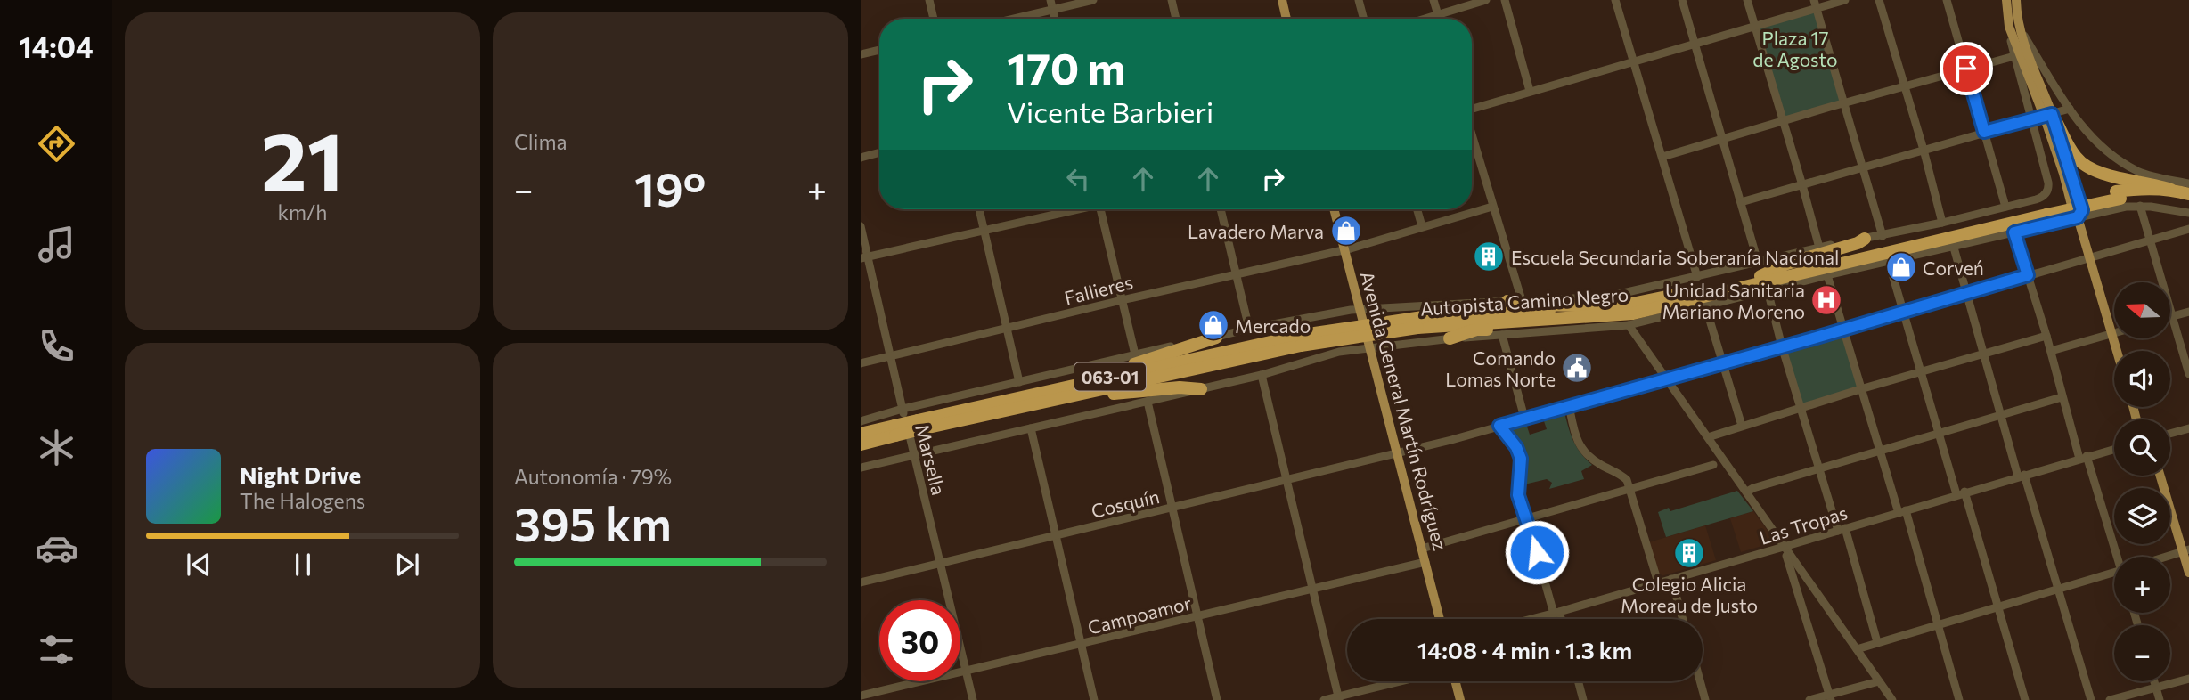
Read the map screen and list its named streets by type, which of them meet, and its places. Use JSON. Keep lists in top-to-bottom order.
{
  "streets": {
    "highway": ["Autopista Camino Negro", "063-01"],
    "main road": ["Avenida General Martín Rodríguez"],
    "street": [
      "Fallieres",
      "Marsella",
      "Cosquín",
      "Las Tropas",
      "Campoamor"
    ]
  },
  "crossings": [
    ["Fallieres", "Avenida General Martín Rodríguez"],
    ["Fallieres", "Marsella"],
    ["Avenida General Martín Rodríguez", "Cosquín"],
    ["Avenida General Martín Rodríguez", "Campoamor"],
    ["Marsella", "Cosquín"],
    ["Marsella", "Campoamor"]
  ],
  "parks": ["Plaza 17 de Agosto"],
  "places": {
    "shop": ["Lavadero Marva", "Corveń", "Mercado"],
    "building": ["Escuela Secundaria Soberanía Nacional", "Colegio Alicia Moreau de Justo"],
    "hospital": ["Unidad Sanitaria Mariano Moreno"],
    "public building": ["Comando Lomas Norte"]
  },
  "north": "left",
  "page": {
    "tabs": "14:04",
    "tile": [
      ["21", "km/h"],
      "Clima",
      ["Autonomía · 79%", "395 km"]
    ],
    "turn": ["170 m", "Vicente Barbieri"],
    "heat": ["−", "19°", "+"],
    "map_buttons": ["+", "−"],
    "song": ["Night Drive", "The Halogens"],
    "limit": "30",
    "trip": "14:08 · 4 min · 1.3 km"
  }
}
